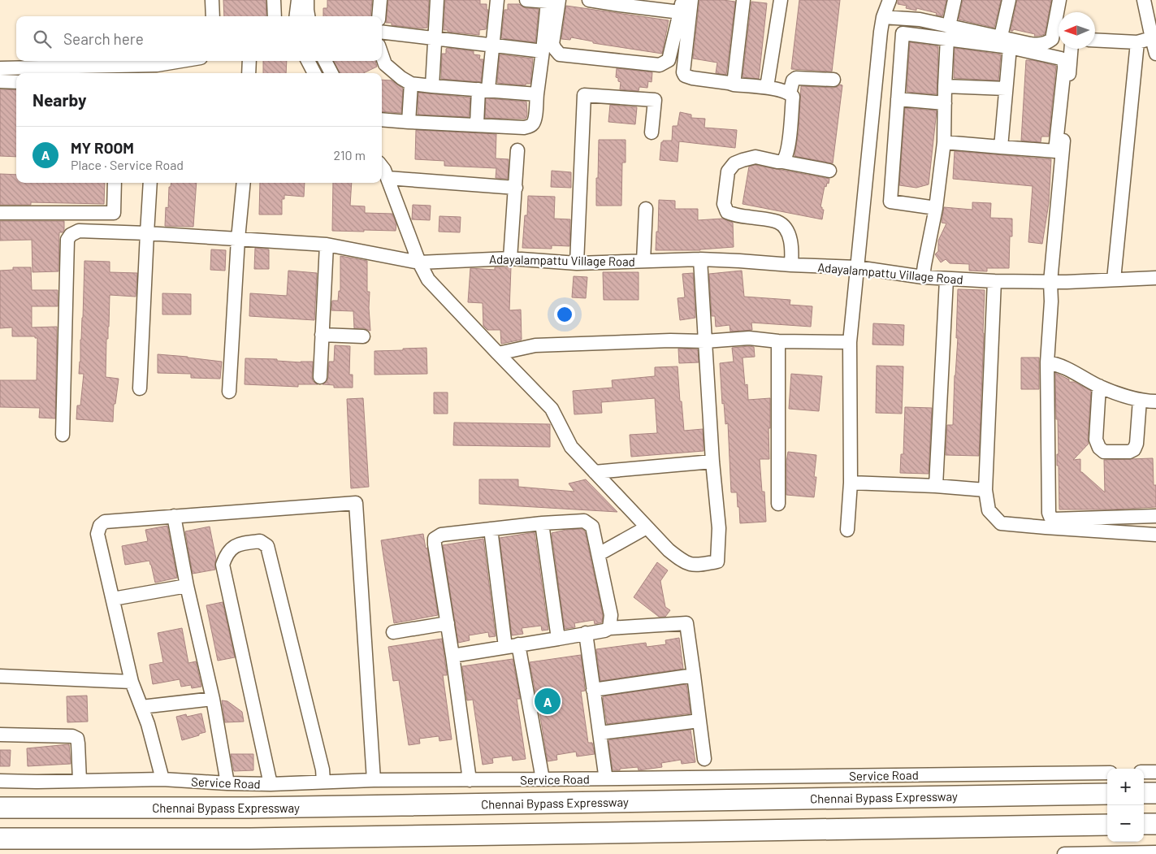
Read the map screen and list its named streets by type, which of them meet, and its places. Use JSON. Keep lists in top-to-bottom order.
{
  "streets": {
    "highway": ["Chennai Bypass Expressway"],
    "street": ["Adayalampattu Village Road", "Service Road"]
  },
  "north": "left",
  "page": {
    "search": "Search here",
    "heading": "Nearby",
    "list": [
      {
        "mark": "A",
        "name": "MY ROOM",
        "note": "Place · Service Road",
        "value": "210 m"
      }
    ],
    "pins": "A",
    "map_buttons": ["+", "−"]
  }
}
